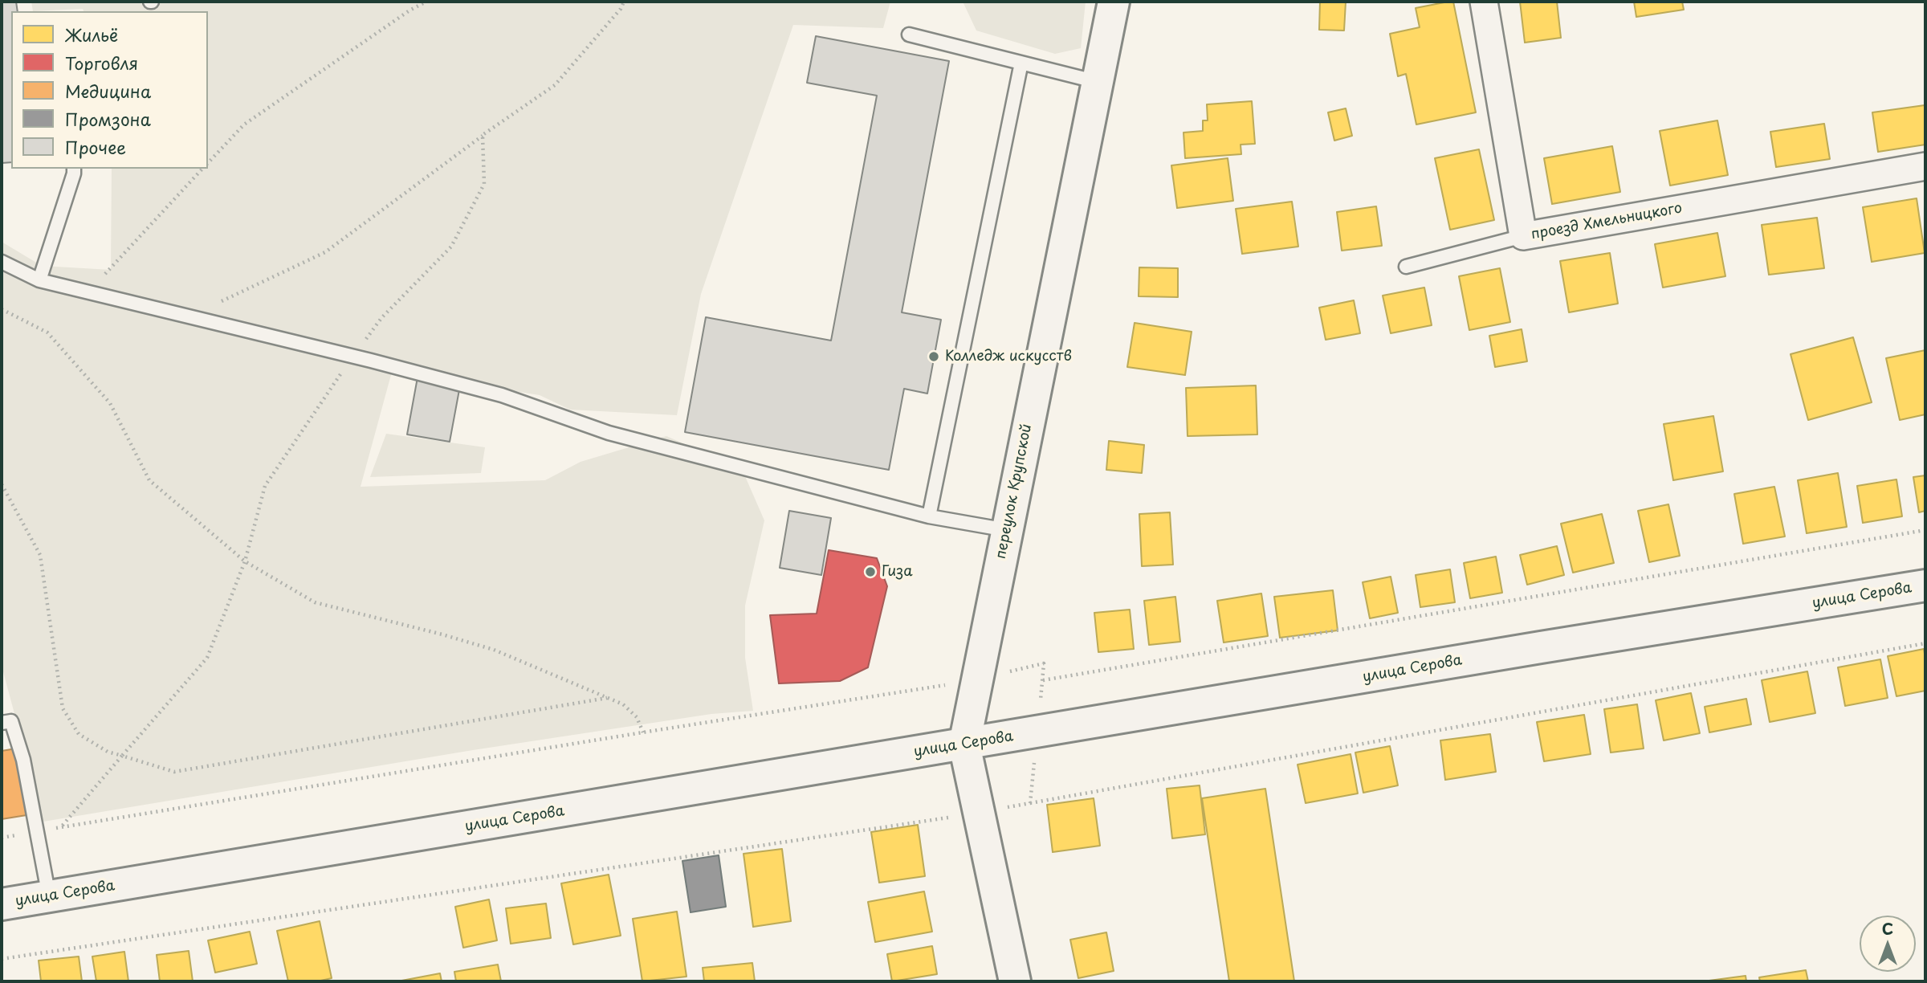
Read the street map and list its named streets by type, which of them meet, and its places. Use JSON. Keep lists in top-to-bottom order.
{
  "streets": {
    "main road": ["переулок Крупской", "улица Серова"],
    "street": ["проезд Хмельницкого"]
  },
  "crossings": [
    ["переулок Крупской", "улица Серова"]
  ],
  "places": ["Колледж искусств", "Гиза"],
  "legend": [
    "Жильё",
    "Торговля",
    "Медицина",
    "Промзона",
    "Прочее"
  ],
  "north": "top"
}
